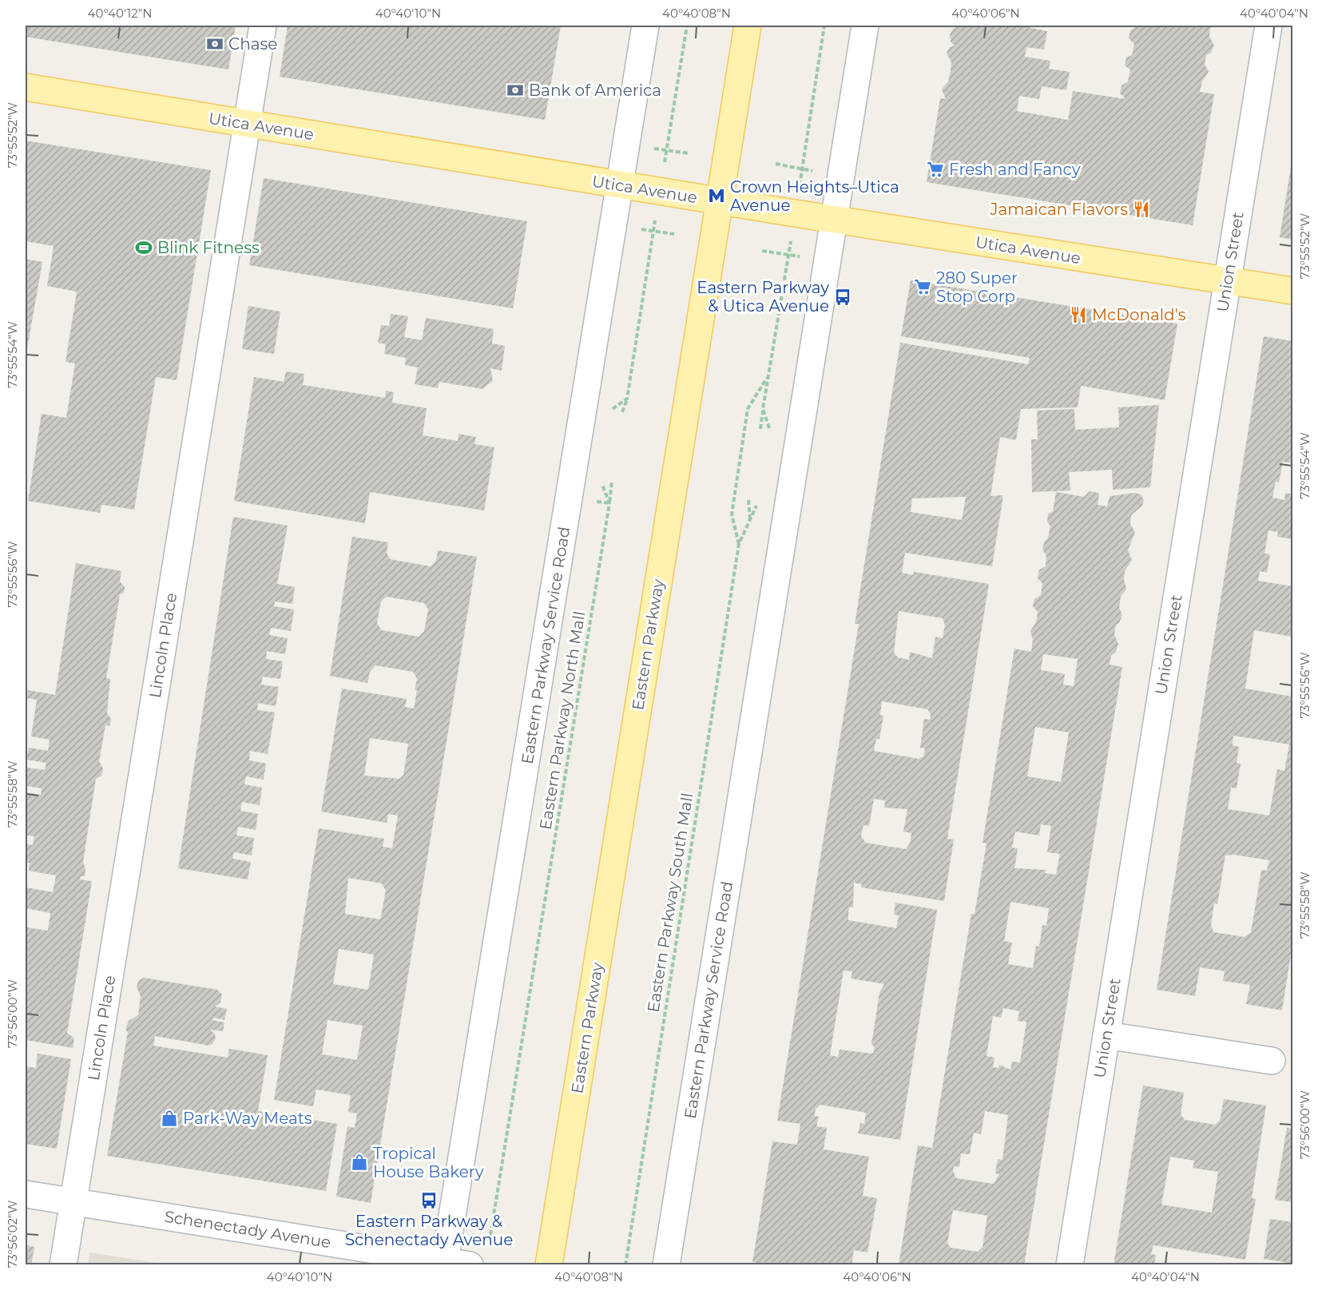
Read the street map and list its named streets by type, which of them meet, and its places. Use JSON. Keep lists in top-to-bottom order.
{
  "streets": {
    "main road": ["Utica Avenue", "Eastern Parkway"],
    "street": [
      "Union Street",
      "Lincoln Place",
      "Eastern Parkway Service Road",
      "Schenectady Avenue"
    ],
    "path": ["Eastern Parkway North Mall", "Eastern Parkway South Mall"]
  },
  "crossings": [
    ["Utica Avenue", "Union Street"],
    ["Utica Avenue", "Eastern Parkway"],
    ["Utica Avenue", "Lincoln Place"],
    ["Utica Avenue", "Eastern Parkway Service Road"],
    ["Lincoln Place", "Schenectady Avenue"],
    ["Eastern Parkway Service Road", "Schenectady Avenue"]
  ],
  "places": {
    "bank": ["Chase", "Bank of America"],
    "supermarket": ["Fresh and Fancy", "280 Super Stop Corp"],
    "metro station": ["Crown Heights–Utica Avenue"],
    "restaurant": ["Jamaican Flavors", "McDonald's"],
    "sports": ["Blink Fitness"],
    "bus stop": ["Eastern Parkway & Utica Avenue", "Eastern Parkway & Schenectady Avenue"],
    "shop": ["Park-Way Meats", "Tropical House Bakery"]
  },
  "coordinates": [
    "40°40'12\"N",
    "40°40'10\"N",
    "40°40'08\"N",
    "40°40'06\"N",
    "40°40'04\"N",
    "73°55'52\"W",
    "73°55'54\"W",
    "73°55'56\"W",
    "73°55'58\"W",
    "73°56'00\"W",
    "73°56'02\"W"
  ]
}
